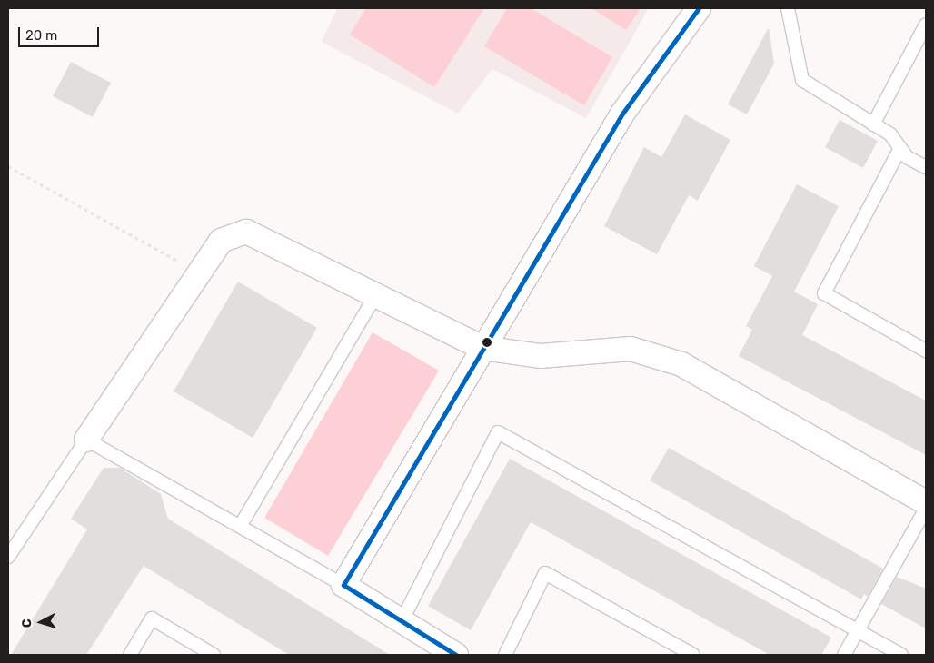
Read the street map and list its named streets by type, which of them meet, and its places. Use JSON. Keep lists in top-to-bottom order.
{
  "scale_bar": "20 m",
  "north": "left"
}
